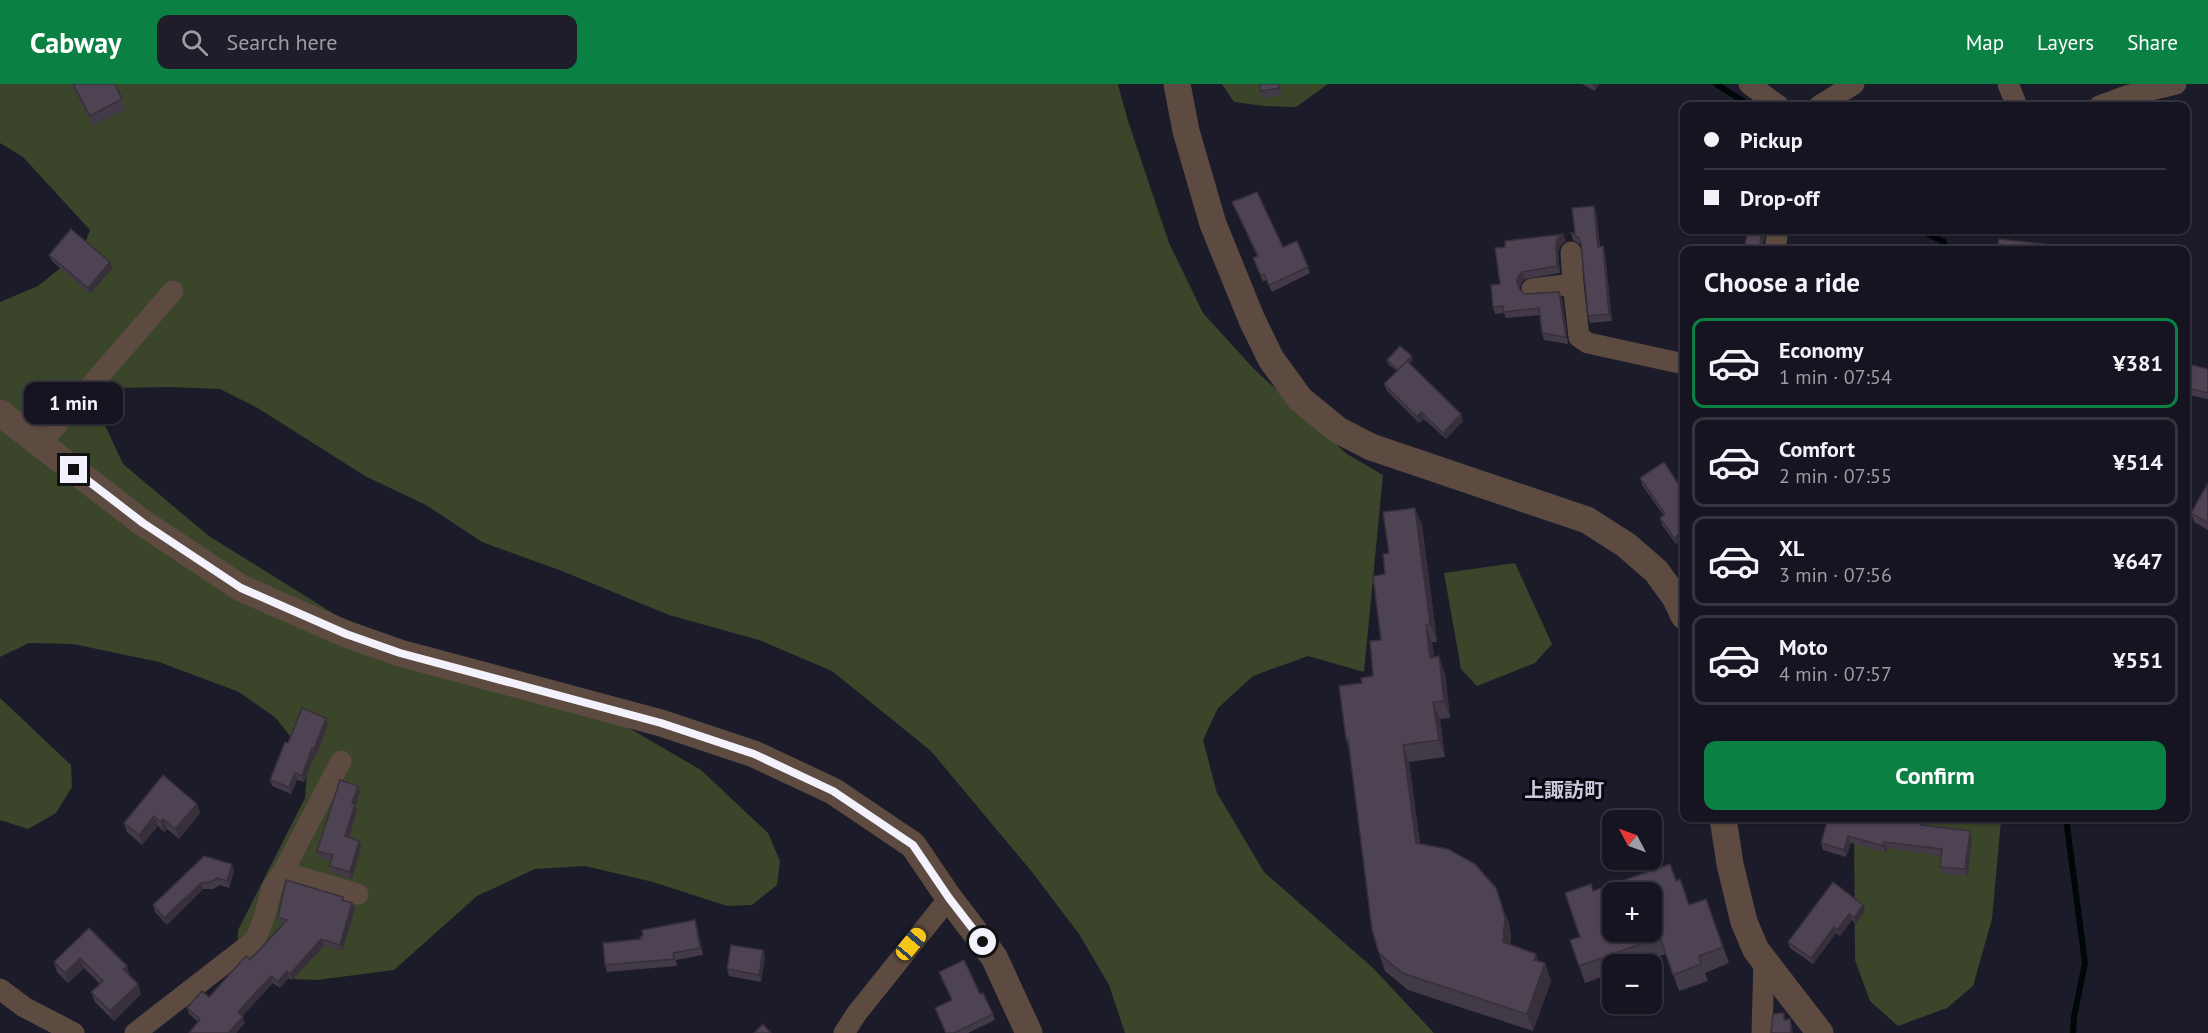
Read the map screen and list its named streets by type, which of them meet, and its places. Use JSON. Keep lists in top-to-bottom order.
{
  "districts": ["上諏訪町"],
  "north": "top left",
  "page": {
    "header": "Cabway",
    "search": "Search here",
    "nav": ["Map", "Layers", "Share"],
    "banner": ["Pickup", "Drop-off"],
    "heading": "Choose a ride",
    "list": [
      {
        "name": "Economy",
        "note": "1 min · 07:54",
        "value": "¥381"
      },
      {
        "name": "Comfort",
        "note": "2 min · 07:55",
        "value": "¥514"
      },
      {
        "name": "XL",
        "note": "3 min · 07:56",
        "value": "¥647"
      },
      {
        "name": "Moto",
        "note": "4 min · 07:57",
        "value": "¥551"
      }
    ],
    "bubble": "1 min",
    "buttons": "Confirm",
    "map_buttons": ["+", "−"]
  }
}
